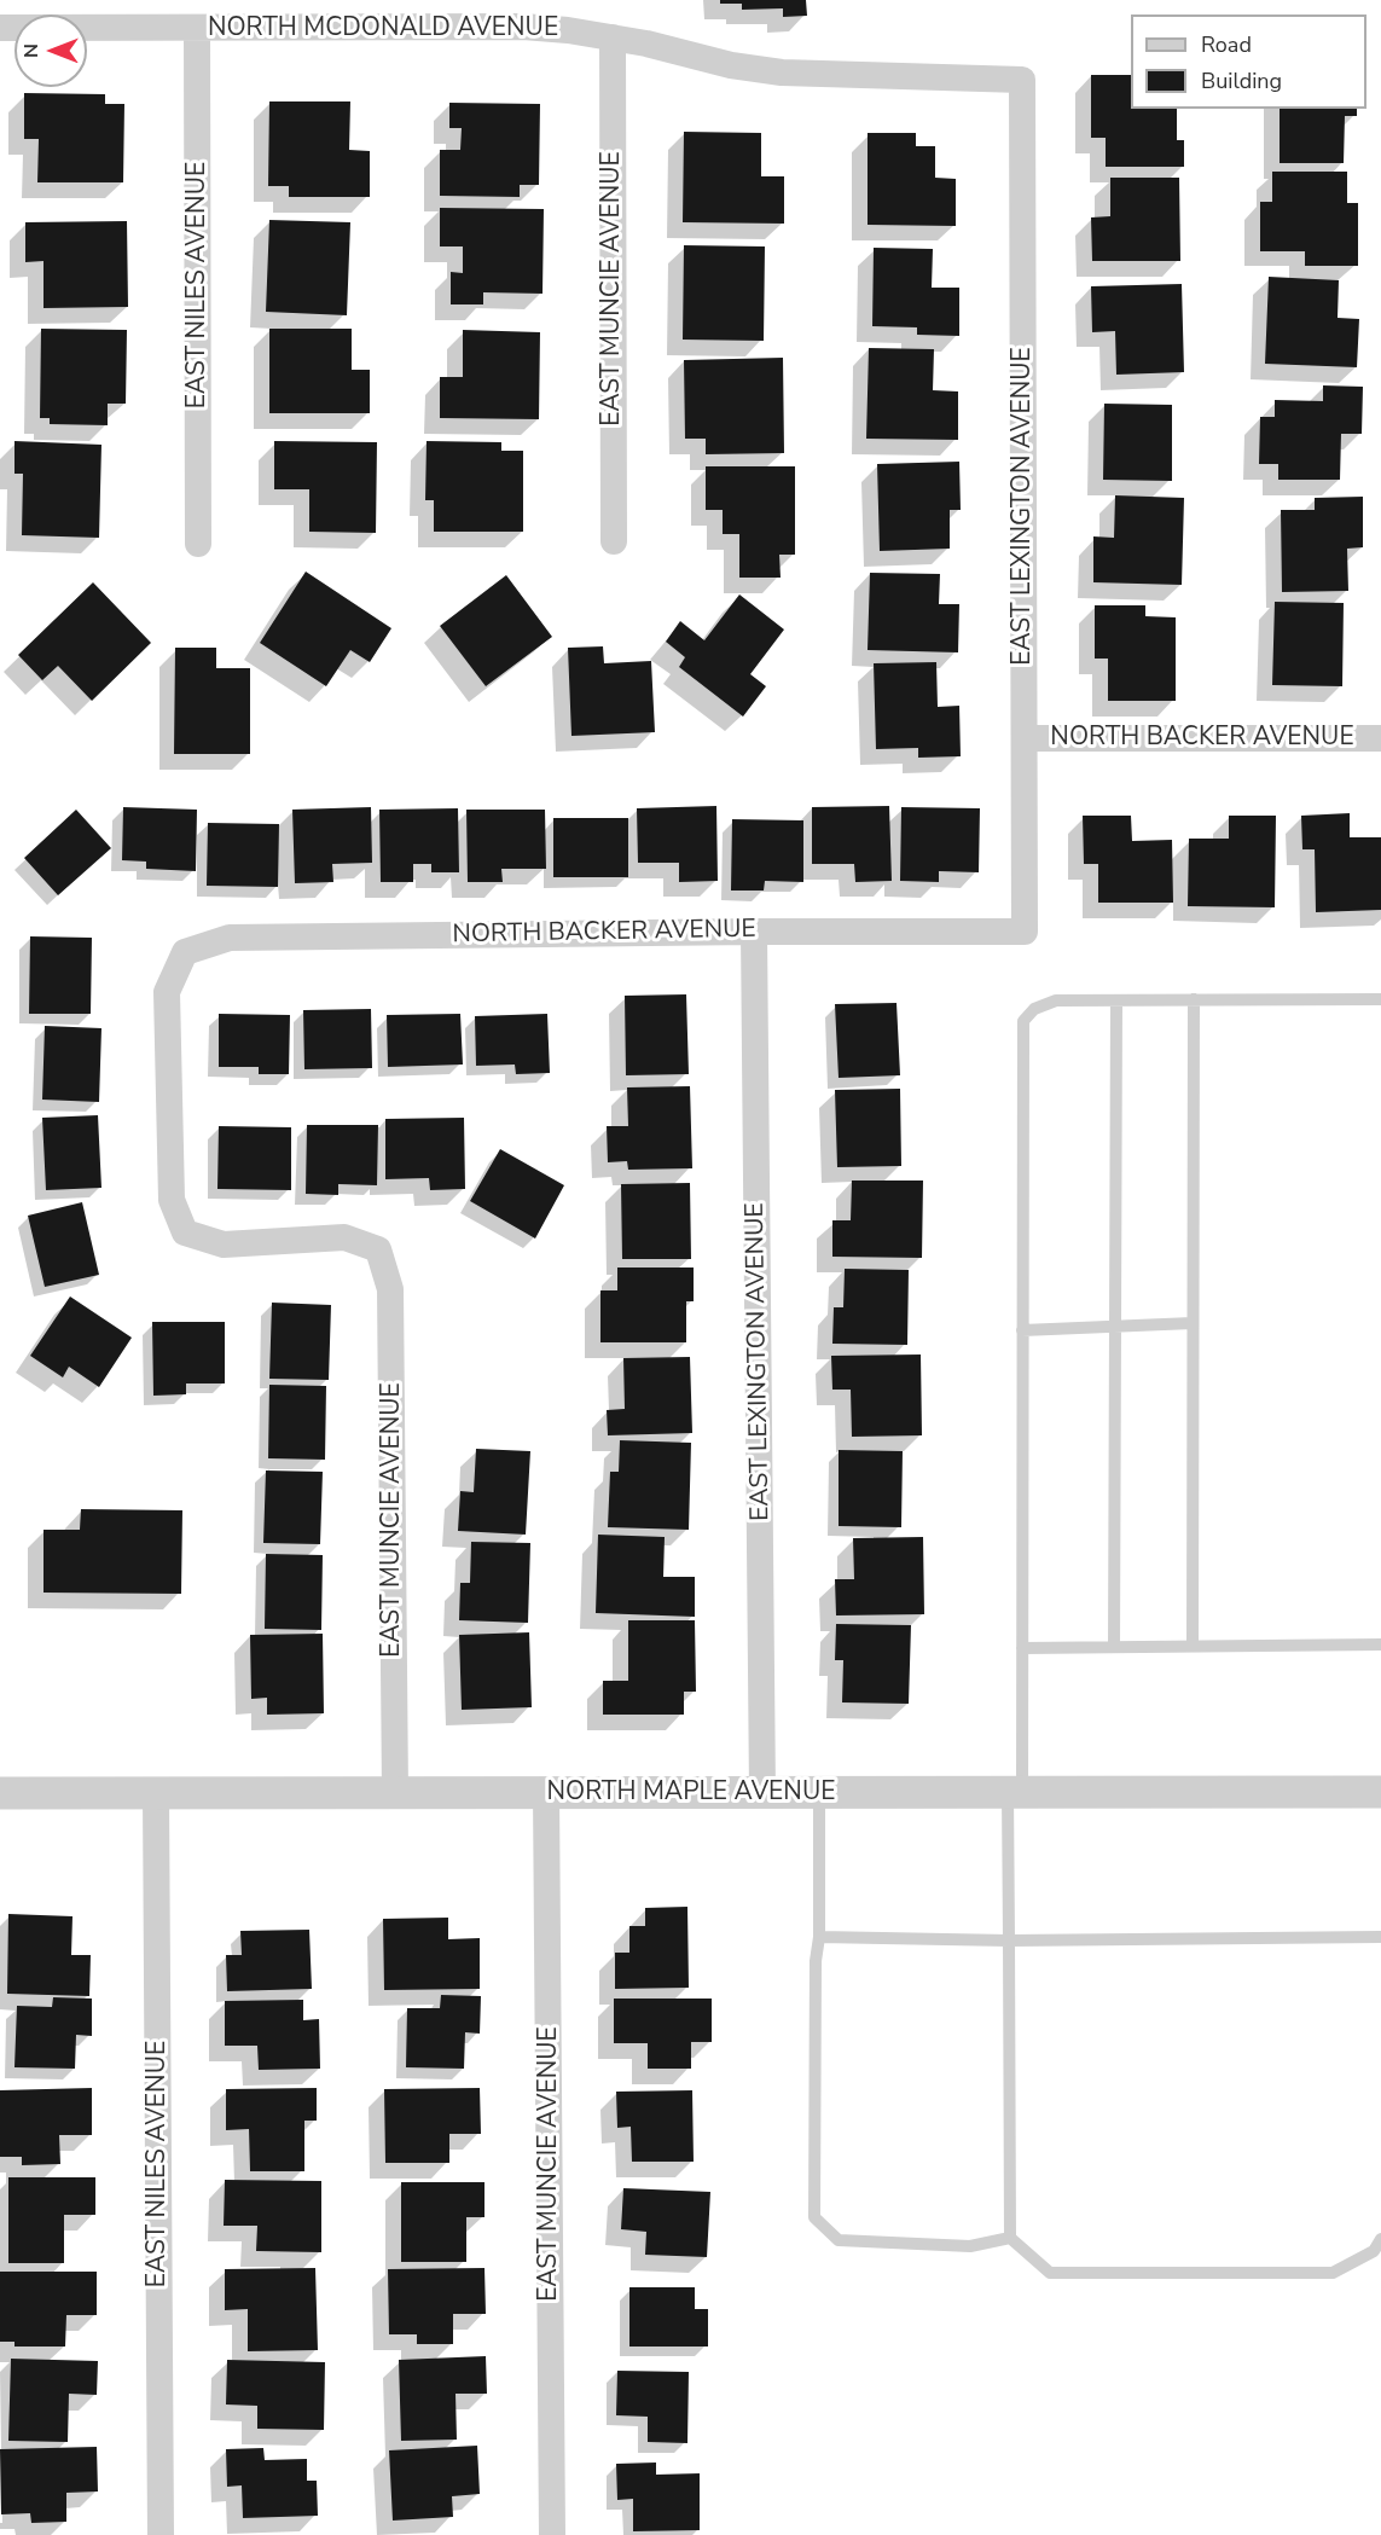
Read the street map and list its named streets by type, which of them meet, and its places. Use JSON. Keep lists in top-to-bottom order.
{
  "streets": {
    "street": [
      "NORTH MCDONALD AVENUE",
      "EAST NILES AVENUE",
      "EAST MUNCIE AVENUE",
      "EAST LEXINGTON AVENUE",
      "NORTH BACKER AVENUE",
      "NORTH MAPLE AVENUE"
    ]
  },
  "crossings": [
    ["NORTH MCDONALD AVENUE", "EAST NILES AVENUE"],
    ["NORTH MCDONALD AVENUE", "EAST MUNCIE AVENUE"],
    ["NORTH MCDONALD AVENUE", "EAST LEXINGTON AVENUE"],
    ["EAST NILES AVENUE", "NORTH MAPLE AVENUE"],
    ["EAST MUNCIE AVENUE", "NORTH BACKER AVENUE"],
    ["EAST MUNCIE AVENUE", "NORTH MAPLE AVENUE"],
    ["EAST LEXINGTON AVENUE", "NORTH BACKER AVENUE"],
    ["EAST LEXINGTON AVENUE", "NORTH MAPLE AVENUE"]
  ],
  "legend": ["Road", "Building"],
  "north": "left"
}
